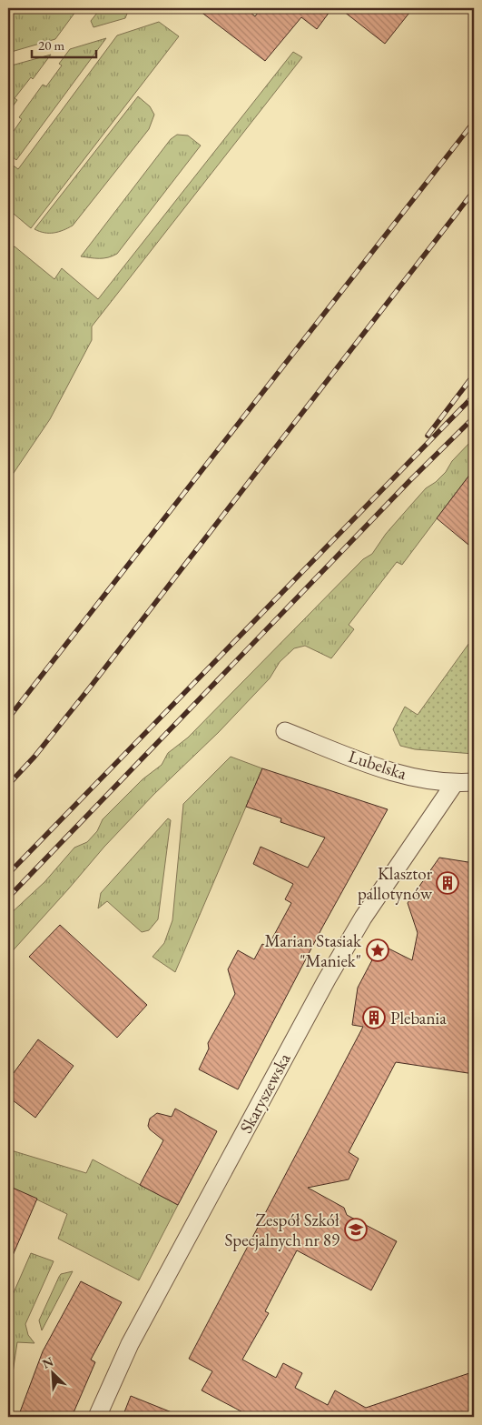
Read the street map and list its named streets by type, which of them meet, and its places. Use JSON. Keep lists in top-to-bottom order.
{
  "streets": {
    "street": ["Lubelska", "Skaryszewska"]
  },
  "crossings": [
    ["Lubelska", "Skaryszewska"]
  ],
  "places": {
    "building": ["Klasztor pallotynów", "Plebania"],
    "place": ["Marian Stasiak \"Maniek\""],
    "school or university": ["Zespół Szkół Specjalnych nr 89"]
  },
  "scale_bar": "20 m",
  "north": "top left"
}
